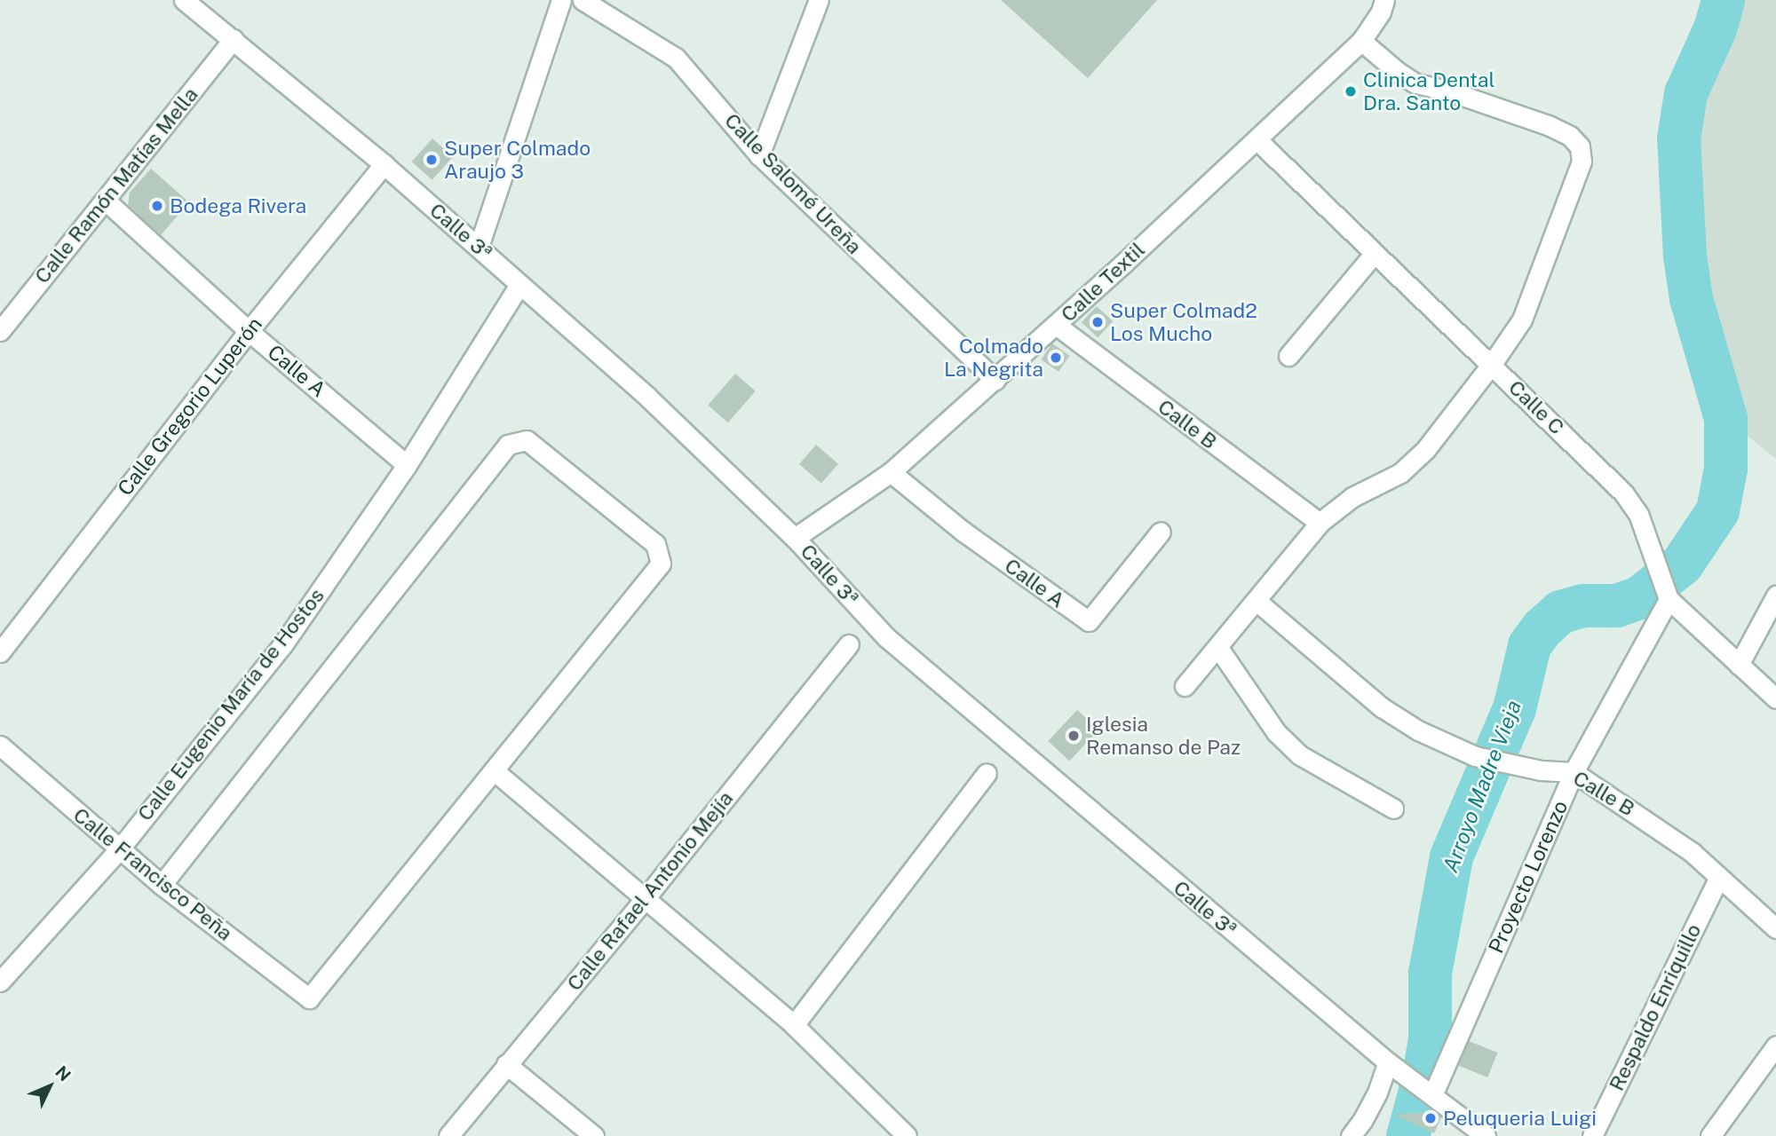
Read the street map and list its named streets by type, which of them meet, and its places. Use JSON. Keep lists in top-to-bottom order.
{
  "streets": {
    "street": [
      "Calle Salomé Ureña",
      "Calle Ramón Matías Mella",
      "Calle 3ª",
      "Calle Textil",
      "Calle A",
      "Calle Gregorio Luperón",
      "Calle C",
      "Calle B",
      "Calle Eugenio María de Hostos",
      "Calle Francisco Peña",
      "Proyecto Lorenzo",
      "Calle Rafael Antonio Mejía",
      "Respaldo Enriquillo"
    ]
  },
  "crossings": [
    ["Calle Salomé Ureña", "Calle Textil"],
    ["Calle Ramón Matías Mella", "Calle 3ª"],
    ["Calle Ramón Matías Mella", "Calle A"],
    ["Calle 3ª", "Calle Textil"],
    ["Calle 3ª", "Calle Gregorio Luperón"],
    ["Calle 3ª", "Calle Eugenio María de Hostos"],
    ["Calle 3ª", "Proyecto Lorenzo"],
    ["Calle Textil", "Calle A"],
    ["Calle Textil", "Calle C"],
    ["Calle Textil", "Calle B"],
    ["Calle A", "Calle Gregorio Luperón"],
    ["Calle A", "Calle Eugenio María de Hostos"],
    ["Calle C", "Proyecto Lorenzo"],
    ["Calle B", "Proyecto Lorenzo"],
    ["Calle B", "Respaldo Enriquillo"],
    ["Calle Eugenio María de Hostos", "Calle Francisco Peña"]
  ],
  "water": ["Arroyo Madre Vieja"],
  "places": [
    "Clinica Dental Dra. Santo",
    "Super Colmado Araujo 3",
    "Bodega Rivera",
    "Super Colmad2 Los Mucho",
    "Colmado La Negrita",
    "Iglesia Remanso de Paz",
    "Peluqueria Luigi"
  ],
  "north": "top right"
}
